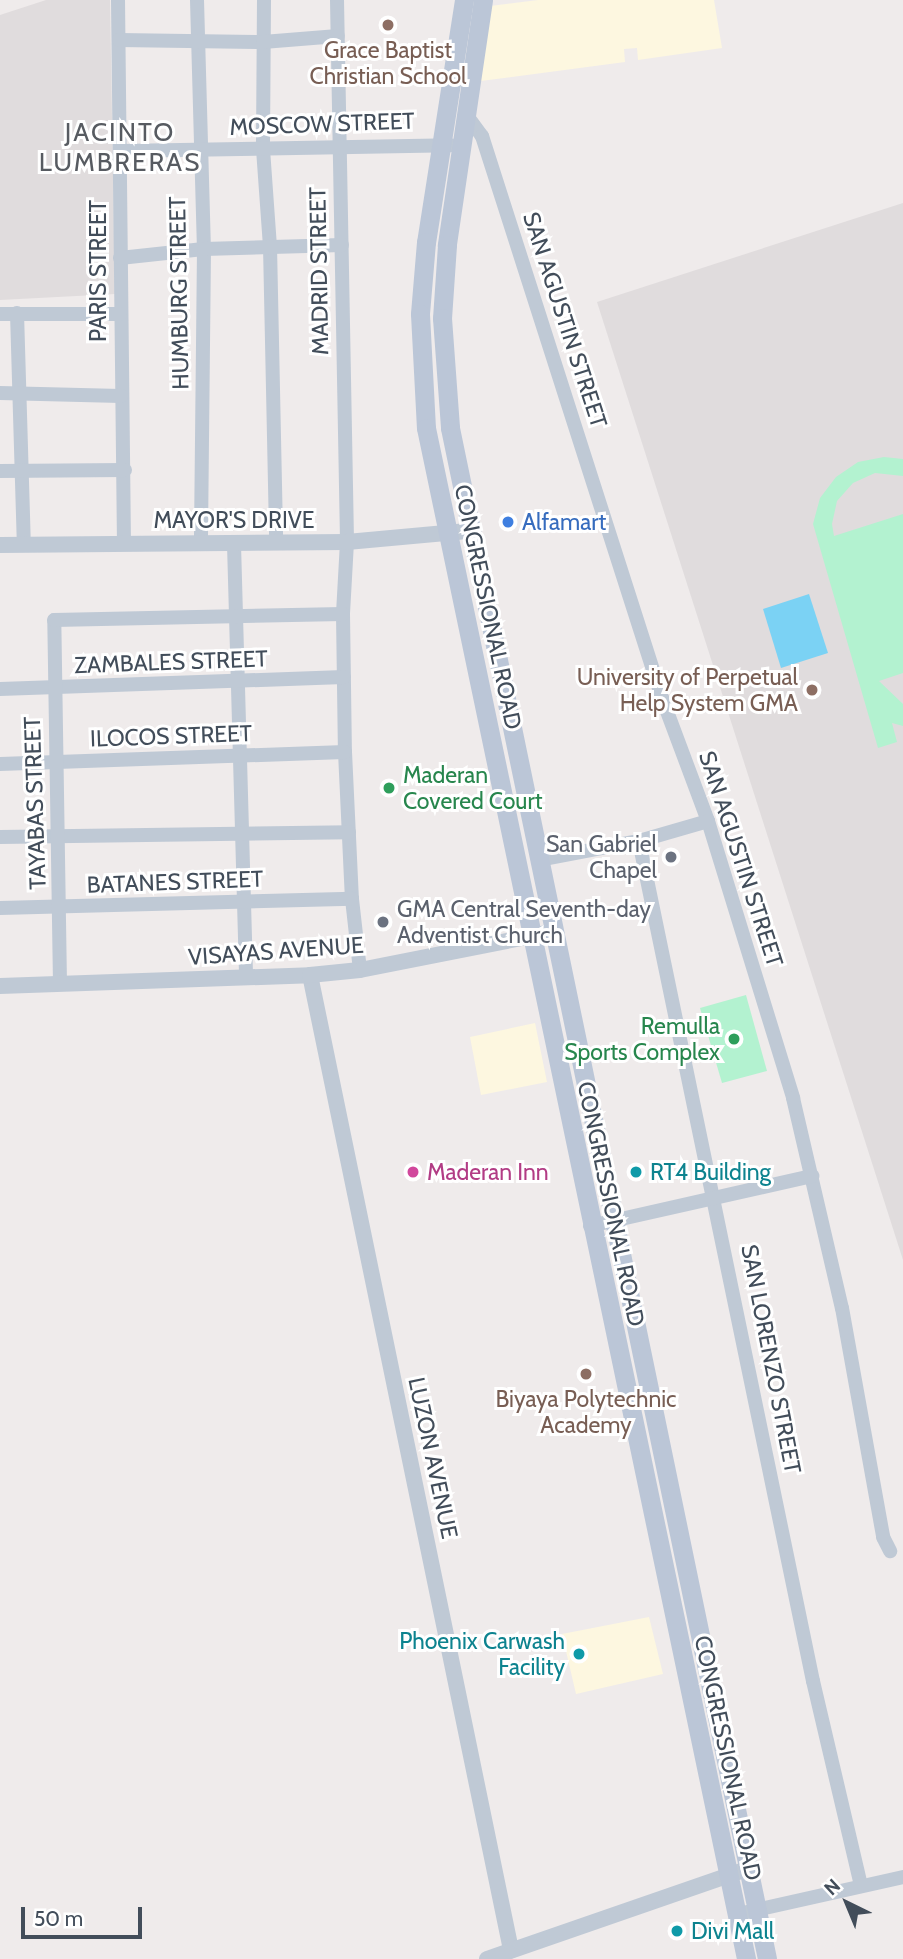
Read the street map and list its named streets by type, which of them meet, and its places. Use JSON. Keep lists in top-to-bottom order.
{
  "streets": {
    "main road": ["CONGRESSIONAL ROAD"],
    "street": [
      "MOSCOW STREET",
      "PARIS STREET",
      "MADRID STREET",
      "HUMBURG STREET",
      "SAN AGUSTIN STREET",
      "MAYOR'S DRIVE",
      "ZAMBALES STREET",
      "ILOCOS STREET",
      "TAYABAS STREET",
      "BATANES STREET",
      "VISAYAS AVENUE",
      "SAN LORENZO STREET",
      "LUZON AVENUE"
    ]
  },
  "crossings": [
    ["MOSCOW STREET", "PARIS STREET"],
    ["MOSCOW STREET", "MADRID STREET"],
    ["MOSCOW STREET", "HUMBURG STREET"],
    ["MOSCOW STREET", "CONGRESSIONAL ROAD"],
    ["PARIS STREET", "MAYOR'S DRIVE"],
    ["MADRID STREET", "MAYOR'S DRIVE"],
    ["HUMBURG STREET", "MAYOR'S DRIVE"],
    ["SAN AGUSTIN STREET", "CONGRESSIONAL ROAD"],
    ["MAYOR'S DRIVE", "CONGRESSIONAL ROAD"],
    ["CONGRESSIONAL ROAD", "VISAYAS AVENUE"],
    ["ZAMBALES STREET", "TAYABAS STREET"],
    ["ILOCOS STREET", "TAYABAS STREET"],
    ["TAYABAS STREET", "BATANES STREET"],
    ["TAYABAS STREET", "VISAYAS AVENUE"],
    ["VISAYAS AVENUE", "LUZON AVENUE"]
  ],
  "districts": ["JACINTO LUMBRERAS"],
  "places": [
    "Grace Baptist Christian School",
    "Alfamart",
    "University of Perpetual Help System GMA",
    "Maderan Covered Court",
    "San Gabriel Chapel",
    "GMA Central Seventh-day Adventist Church",
    "Remulla Sports Complex",
    "Maderan Inn",
    "RT4 Building",
    "Biyaya Polytechnic Academy",
    "Phoenix Carwash Facility",
    "Divi Mall"
  ],
  "scale_bar": "50 m",
  "north": "top left"
}
